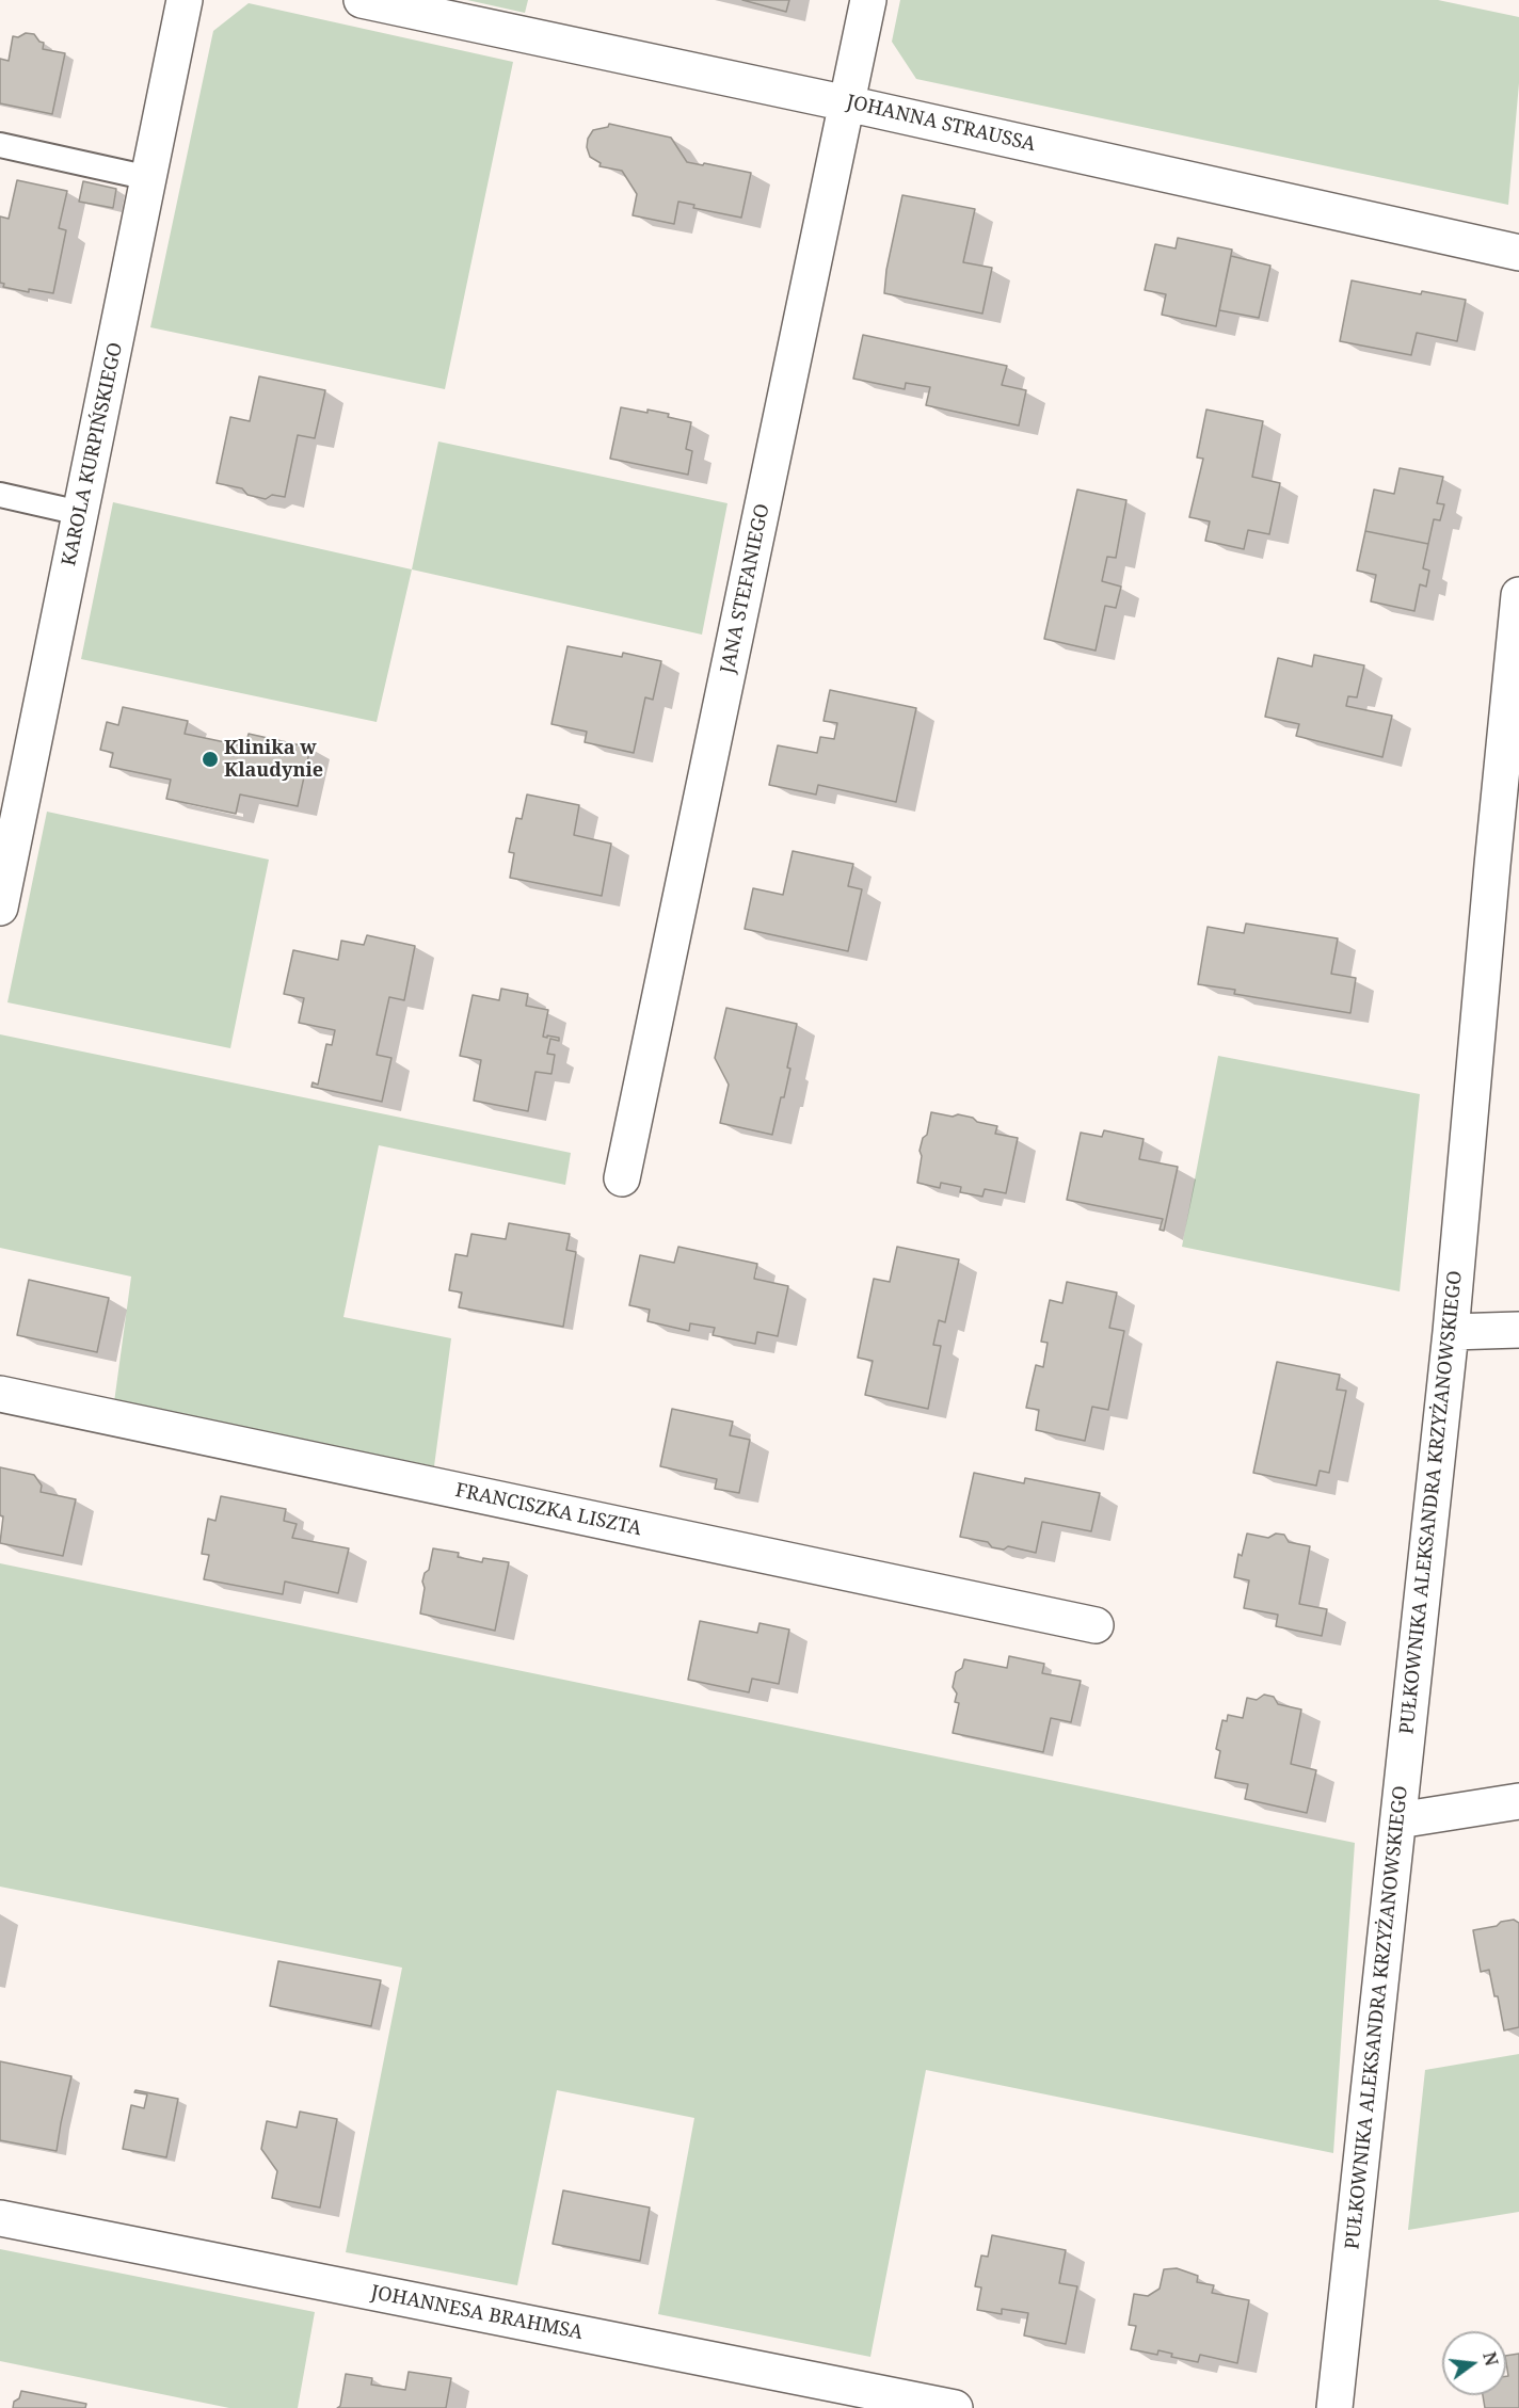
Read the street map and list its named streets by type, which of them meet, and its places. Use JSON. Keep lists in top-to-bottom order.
{
  "streets": {
    "street": [
      "JOHANNA STRAUSSA",
      "KAROLA KURPIŃSKIEGO",
      "JANA STEFANIEGO",
      "PUŁKOWNIKA ALEKSANDRA KRZYŻANOWSKIEGO",
      "FRANCISZKA LISZTA",
      "JOHANNESA BRAHMSA"
    ]
  },
  "crossings": [
    ["JOHANNA STRAUSSA", "JANA STEFANIEGO"]
  ],
  "places": ["Klinika w Klaudynie"],
  "north": "right"
}
